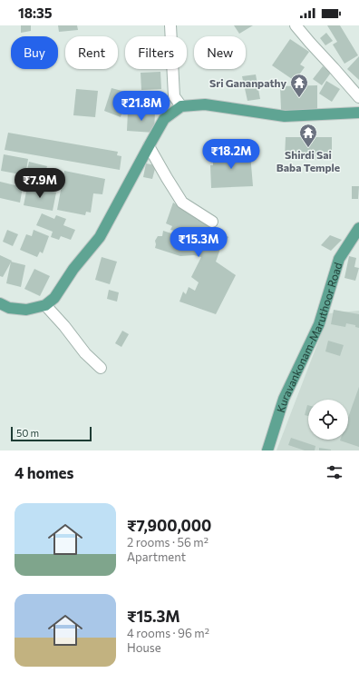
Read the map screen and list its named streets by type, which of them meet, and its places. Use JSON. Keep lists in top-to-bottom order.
{
  "streets": {
    "main road": ["Kuravankonam-Maruthoor Road"]
  },
  "places": {
    "temple": ["Sri Gananpathy", "Shirdi Sai Baba Temple"]
  },
  "scale_bar": "50 m",
  "page": {
    "status": "18:35",
    "chip": [
      "Buy",
      "Rent",
      "Filters",
      "New"
    ],
    "price": [
      "₹21.8M",
      "₹18.2M",
      "₹7.9M",
      "₹15.3M"
    ],
    "scale": "50 m",
    "heading": "4 homes",
    "list": [
      {
        "name": "₹7,900,000",
        "note": "2 rooms · 56 m² · Apartment"
      },
      {
        "name": "₹15.3M",
        "note": "4 rooms · 96 m² · House"
      }
    ]
  }
}
